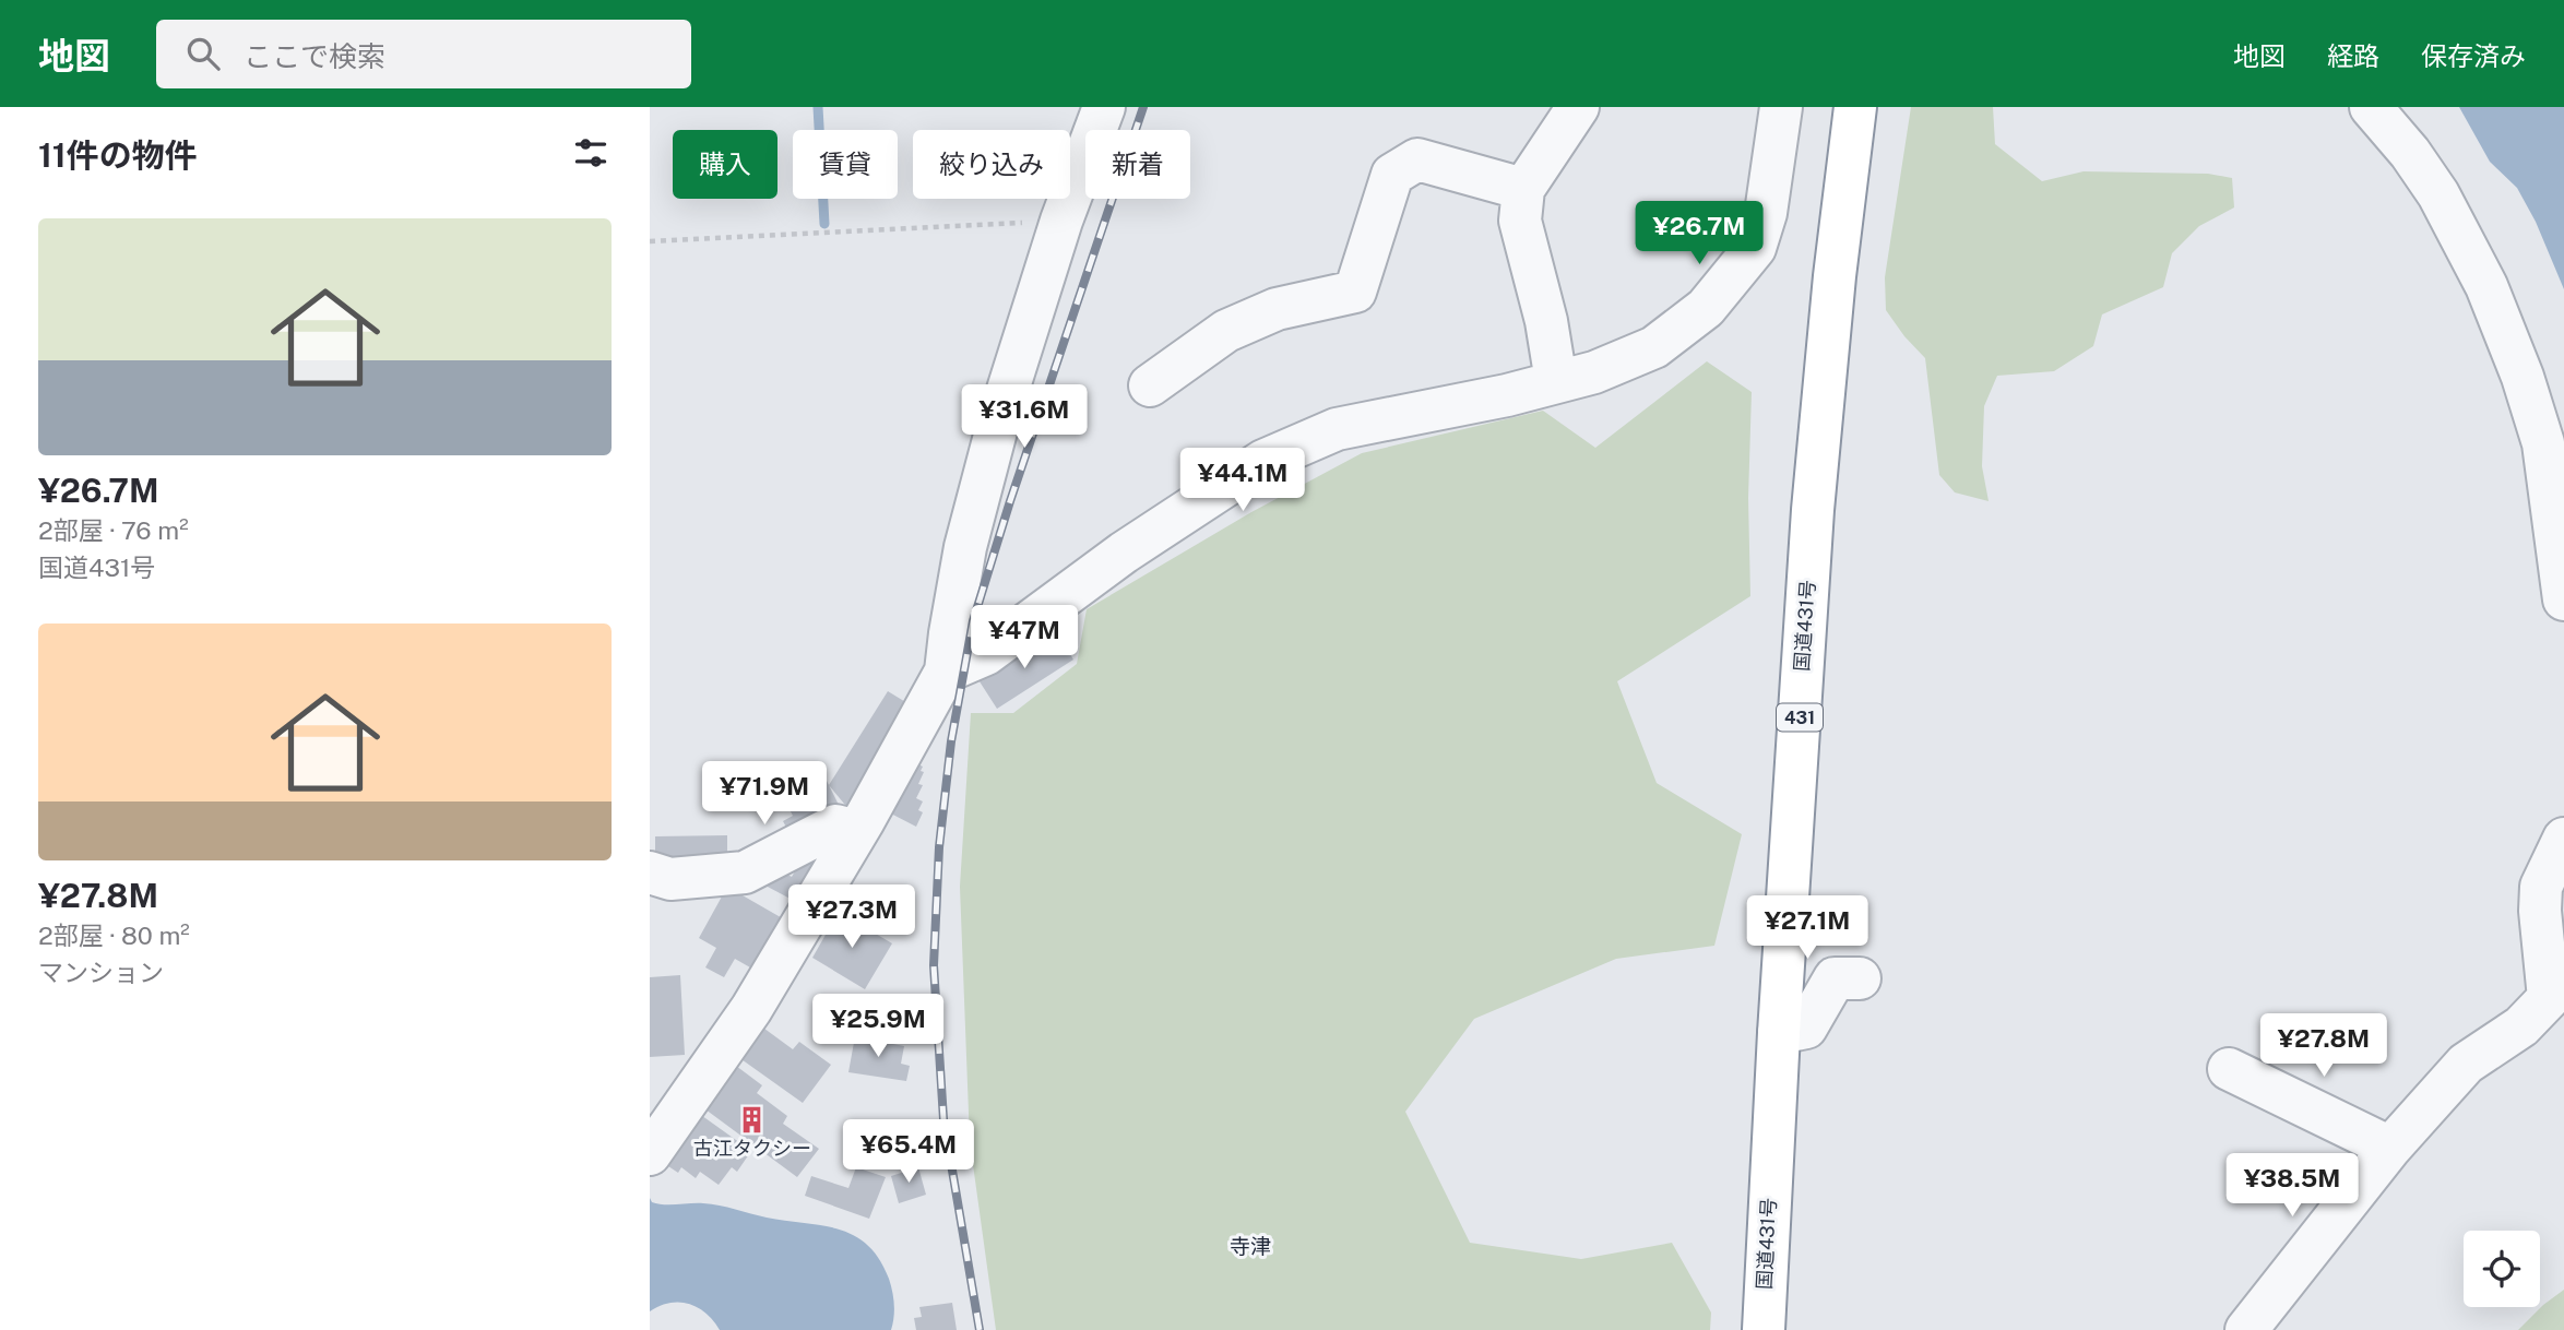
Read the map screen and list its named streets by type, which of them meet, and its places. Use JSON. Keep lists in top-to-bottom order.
{
  "streets": {
    "highway": ["国道431号", "431"]
  },
  "districts": ["寺津"],
  "places": {
    "building": ["古江タクシー"]
  },
  "page": {
    "header": "地図",
    "search": "ここで検索",
    "nav": ["地図", "経路", "保存済み"],
    "heading": "11件の物件",
    "chip": [
      "購入",
      "賃貸",
      "絞り込み",
      "新着"
    ],
    "list": [
      {
        "name": "¥26.7M",
        "note": "2部屋 · 76 m² · 国道431号"
      },
      {
        "name": "¥27.8M",
        "note": "2部屋 · 80 m² · マンション"
      }
    ],
    "price": [
      "¥26.7M",
      "¥31.6M",
      "¥44.1M",
      "¥47M",
      "¥71.9M",
      "¥27.3M",
      "¥27.1M",
      "¥25.9M",
      "¥27.8M",
      "¥65.4M",
      "¥38.5M"
    ]
  }
}
